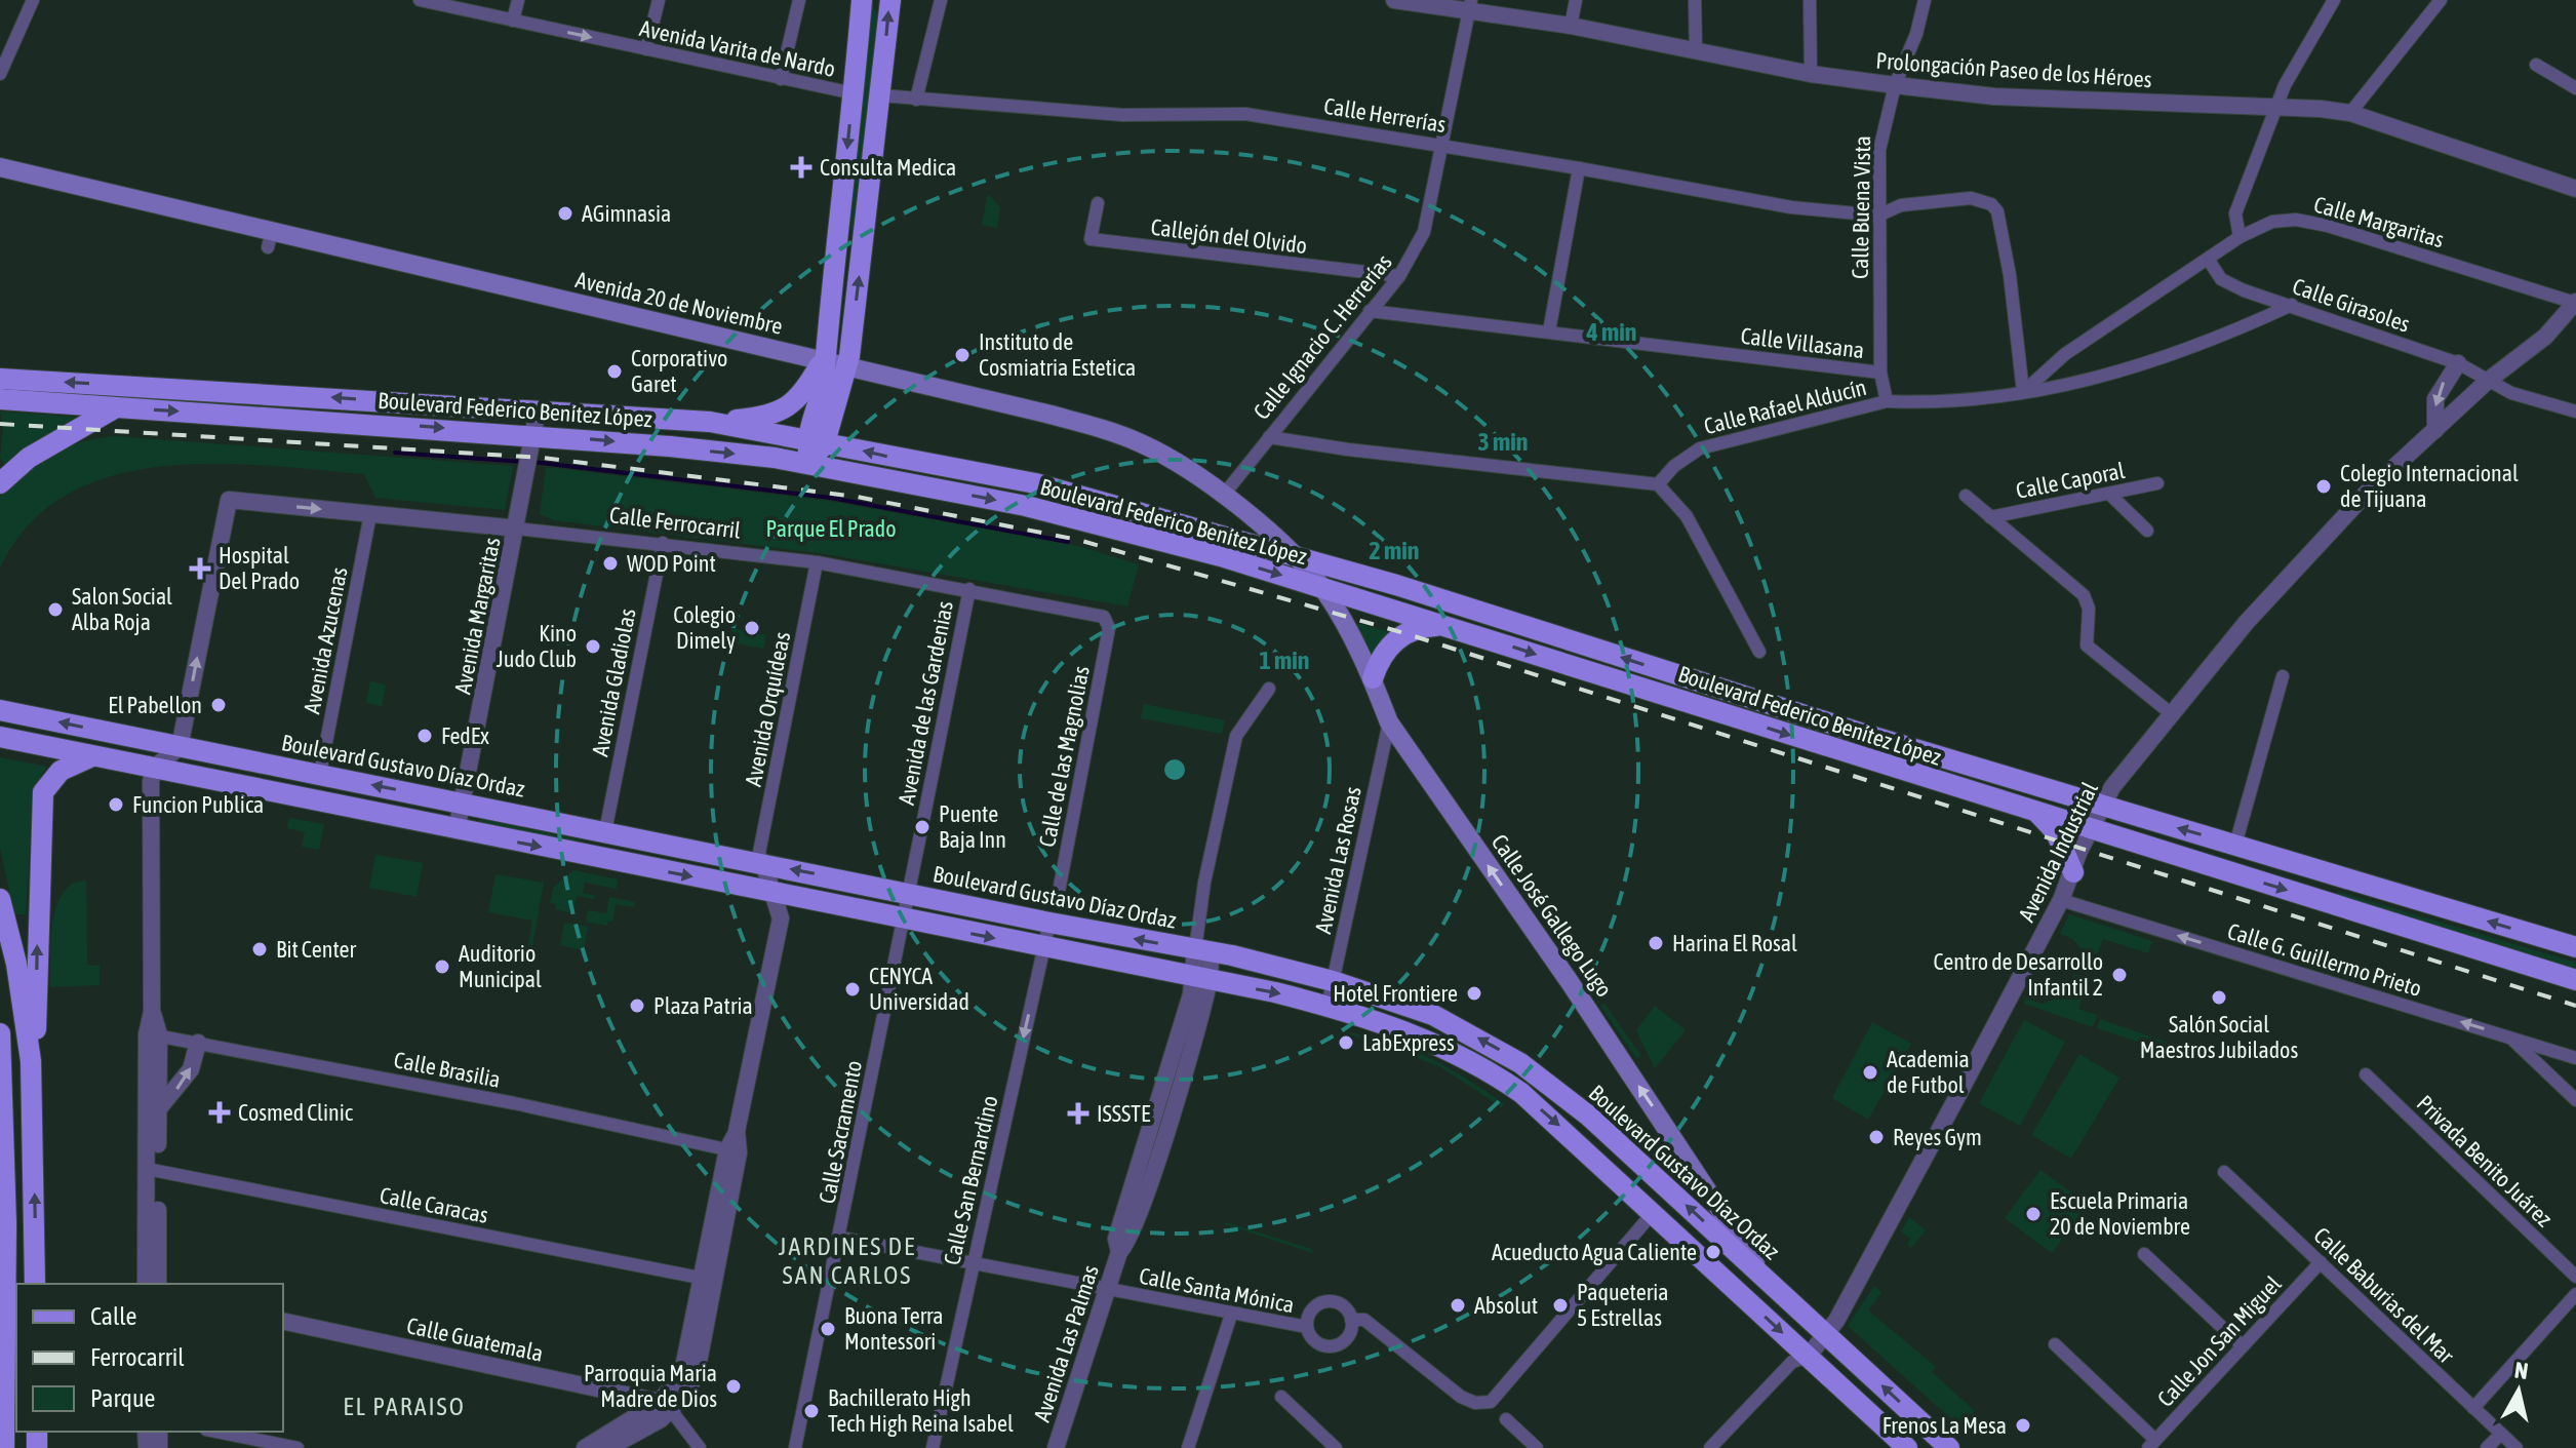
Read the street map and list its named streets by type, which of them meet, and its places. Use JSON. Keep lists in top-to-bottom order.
{
  "streets": {
    "main road": [
      "Avenida 20 de Noviembre",
      "Boulevard Federico Benítez López",
      "Boulevard Gustavo Díaz Ordaz",
      "Calle José Gallego Lugo"
    ],
    "street": [
      "Avenida Varita de Nardo",
      "Prolongación Paseo de los Héroes",
      "Calle Herrerías",
      "Calle Buena Vista",
      "Calle Margaritas",
      "Callejón del Olvido",
      "Calle Girasoles",
      "Calle Ignacio C. Herrerías",
      "Calle Villasana",
      "Calle Rafael Alducín",
      "Calle Caporal",
      "Calle Ferrocarril",
      "Avenida Margaritas",
      "Avenida Azucenas",
      "Avenida Gladiolas",
      "Avenida de las Gardenias",
      "Avenida Orquídeas",
      "Calle de las Magnolias",
      "Avenida Industrial",
      "Avenida Las Rosas",
      "Calle G. Guillermo Prieto",
      "Calle Brasilia",
      "Calle Sacramento",
      "Privada Benito Juárez",
      "Calle San Bernardino",
      "Calle Caracas",
      "Calle Santa Mónica",
      "Calle Baburias del Mar",
      "Calle Guatemala",
      "Calle Jon San Miguel",
      "Avenida Las Palmas"
    ]
  },
  "crossings": [
    ["Prolongación Paseo de los Héroes", "Calle Buena Vista"],
    ["Prolongación Paseo de los Héroes", "Calle Ignacio C. Herrerías"],
    ["Calle Herrerías", "Calle Buena Vista"],
    ["Calle Herrerías", "Calle Ignacio C. Herrerías"],
    ["Calle Buena Vista", "Calle Villasana"],
    ["Calle Margaritas", "Calle Girasoles"],
    ["Calle Margaritas", "Avenida Industrial"],
    ["Callejón del Olvido", "Calle Ignacio C. Herrerías"],
    ["Avenida 20 de Noviembre", "Calle Ignacio C. Herrerías"],
    ["Avenida 20 de Noviembre", "Boulevard Federico Benítez López"],
    ["Avenida 20 de Noviembre", "Calle José Gallego Lugo"],
    ["Calle Girasoles", "Avenida Industrial"],
    ["Calle Ignacio C. Herrerías", "Calle Villasana"],
    ["Calle Villasana", "Calle Rafael Alducín"],
    ["Boulevard Federico Benítez López", "Avenida Margaritas"],
    ["Boulevard Federico Benítez López", "Avenida Industrial"],
    ["Boulevard Federico Benítez López", "Calle José Gallego Lugo"],
    ["Calle Ferrocarril", "Avenida Margaritas"],
    ["Calle Ferrocarril", "Avenida Azucenas"],
    ["Calle Ferrocarril", "Avenida Gladiolas"],
    ["Calle Ferrocarril", "Avenida de las Gardenias"],
    ["Calle Ferrocarril", "Avenida Orquídeas"],
    ["Calle Ferrocarril", "Calle de las Magnolias"],
    ["Calle Ferrocarril", "Boulevard Gustavo Díaz Ordaz"],
    ["Avenida Margaritas", "Boulevard Gustavo Díaz Ordaz"],
    ["Avenida Azucenas", "Boulevard Gustavo Díaz Ordaz"],
    ["Avenida Gladiolas", "Boulevard Gustavo Díaz Ordaz"],
    ["Avenida de las Gardenias", "Boulevard Gustavo Díaz Ordaz"],
    ["Avenida de las Gardenias", "Calle Sacramento"],
    ["Avenida Orquídeas", "Boulevard Gustavo Díaz Ordaz"],
    ["Boulevard Gustavo Díaz Ordaz", "Avenida Industrial"],
    ["Boulevard Gustavo Díaz Ordaz", "Avenida Las Rosas"],
    ["Boulevard Gustavo Díaz Ordaz", "Calle José Gallego Lugo"],
    ["Boulevard Gustavo Díaz Ordaz", "Calle San Bernardino"],
    ["Boulevard Gustavo Díaz Ordaz", "Avenida Las Palmas"],
    ["Avenida Industrial", "Calle G. Guillermo Prieto"],
    ["Avenida Las Rosas", "Calle José Gallego Lugo"],
    ["Calle Sacramento", "Calle Santa Mónica"],
    ["Calle San Bernardino", "Calle Santa Mónica"],
    ["Calle Santa Mónica", "Avenida Las Palmas"],
    ["Calle Baburias del Mar", "Calle Jon San Miguel"]
  ],
  "one_way": ["Calle G. Guillermo Prieto", "Calle San Bernardino"],
  "districts": ["JARDINES DE SAN CARLOS", "EL PARAISO"],
  "parks": ["Parque El Prado"],
  "places": {
    "health": [
      "Consulta Medica",
      "Hospital Del Prado",
      "Cosmed Clinic",
      "ISSSTE"
    ],
    "other": [
      "AGimnasia",
      "Instituto de Cosmiatria Estetica",
      "Corporativo Garet",
      "Colegio Internacional de Tijuana",
      "WOD Point",
      "Salon Social Alba Roja",
      "Colegio Dimely",
      "Kino Judo Club",
      "El Pabellon",
      "FedEx",
      "Funcion Publica",
      "Puente Baja Inn",
      "Harina El Rosal",
      "Bit Center",
      "Auditorio Municipal",
      "Centro de Desarrollo Infantil 2",
      "CENYCA Universidad",
      "Hotel Frontiere",
      "Salón Social Maestros Jubilados",
      "Plaza Patria",
      "LabExpress",
      "Academia de Futbol",
      "Reyes Gym",
      "Escuela Primaria 20 de Noviembre",
      "Acueducto Agua Caliente",
      "Absolut",
      "Paqueteria 5 Estrellas",
      "Buona Terra Montessori",
      "Parroquia Maria Madre de Dios",
      "Bachillerato High Tech High Reina Isabel",
      "Frenos La Mesa"
    ]
  },
  "legend": ["Calle", "Ferrocarril", "Parque"],
  "north": "top",
  "rings": [
    "4 min",
    "3 min",
    "2 min",
    "1 min"
  ]
}
